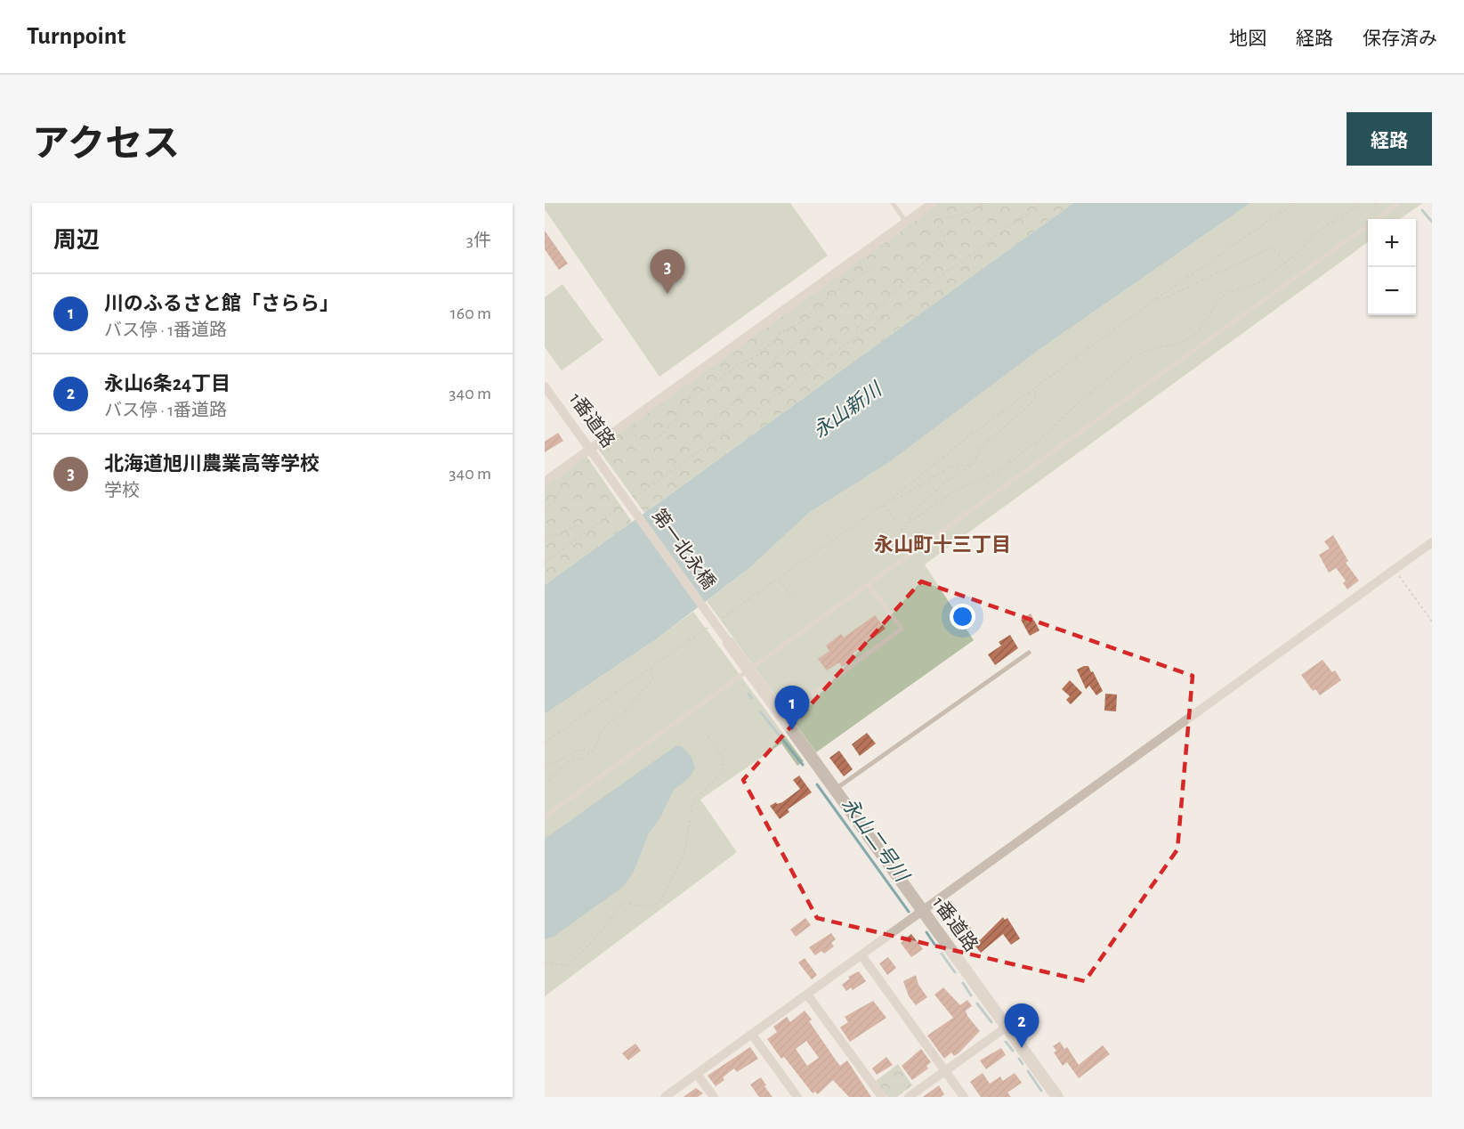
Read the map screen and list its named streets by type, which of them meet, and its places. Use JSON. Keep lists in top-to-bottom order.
{
  "streets": {
    "street": ["1番道路", "第一北永橋"]
  },
  "crossings": [
    ["1番道路", "第一北永橋"]
  ],
  "districts": ["永山町十三丁目"],
  "water": ["永山新川", "永山二号川"],
  "page": {
    "header": "Turnpoint",
    "nav": ["地図", "経路", "保存済み"],
    "title": "アクセス",
    "buttons": "経路",
    "heading": ["周辺", "3件"],
    "map_buttons": ["+", "−"],
    "pins": ["3", "1", "2"],
    "list": [
      {
        "mark": "1",
        "name": "川のふるさと館「さらら」",
        "note": "バス停 · 1番道路",
        "value": "160 m"
      },
      {
        "mark": "2",
        "name": "永山6条24丁目",
        "note": "バス停 · 1番道路",
        "value": "340 m"
      },
      {
        "mark": "3",
        "name": "北海道旭川農業高等学校",
        "note": "学校",
        "value": "340 m"
      }
    ]
  }
}
